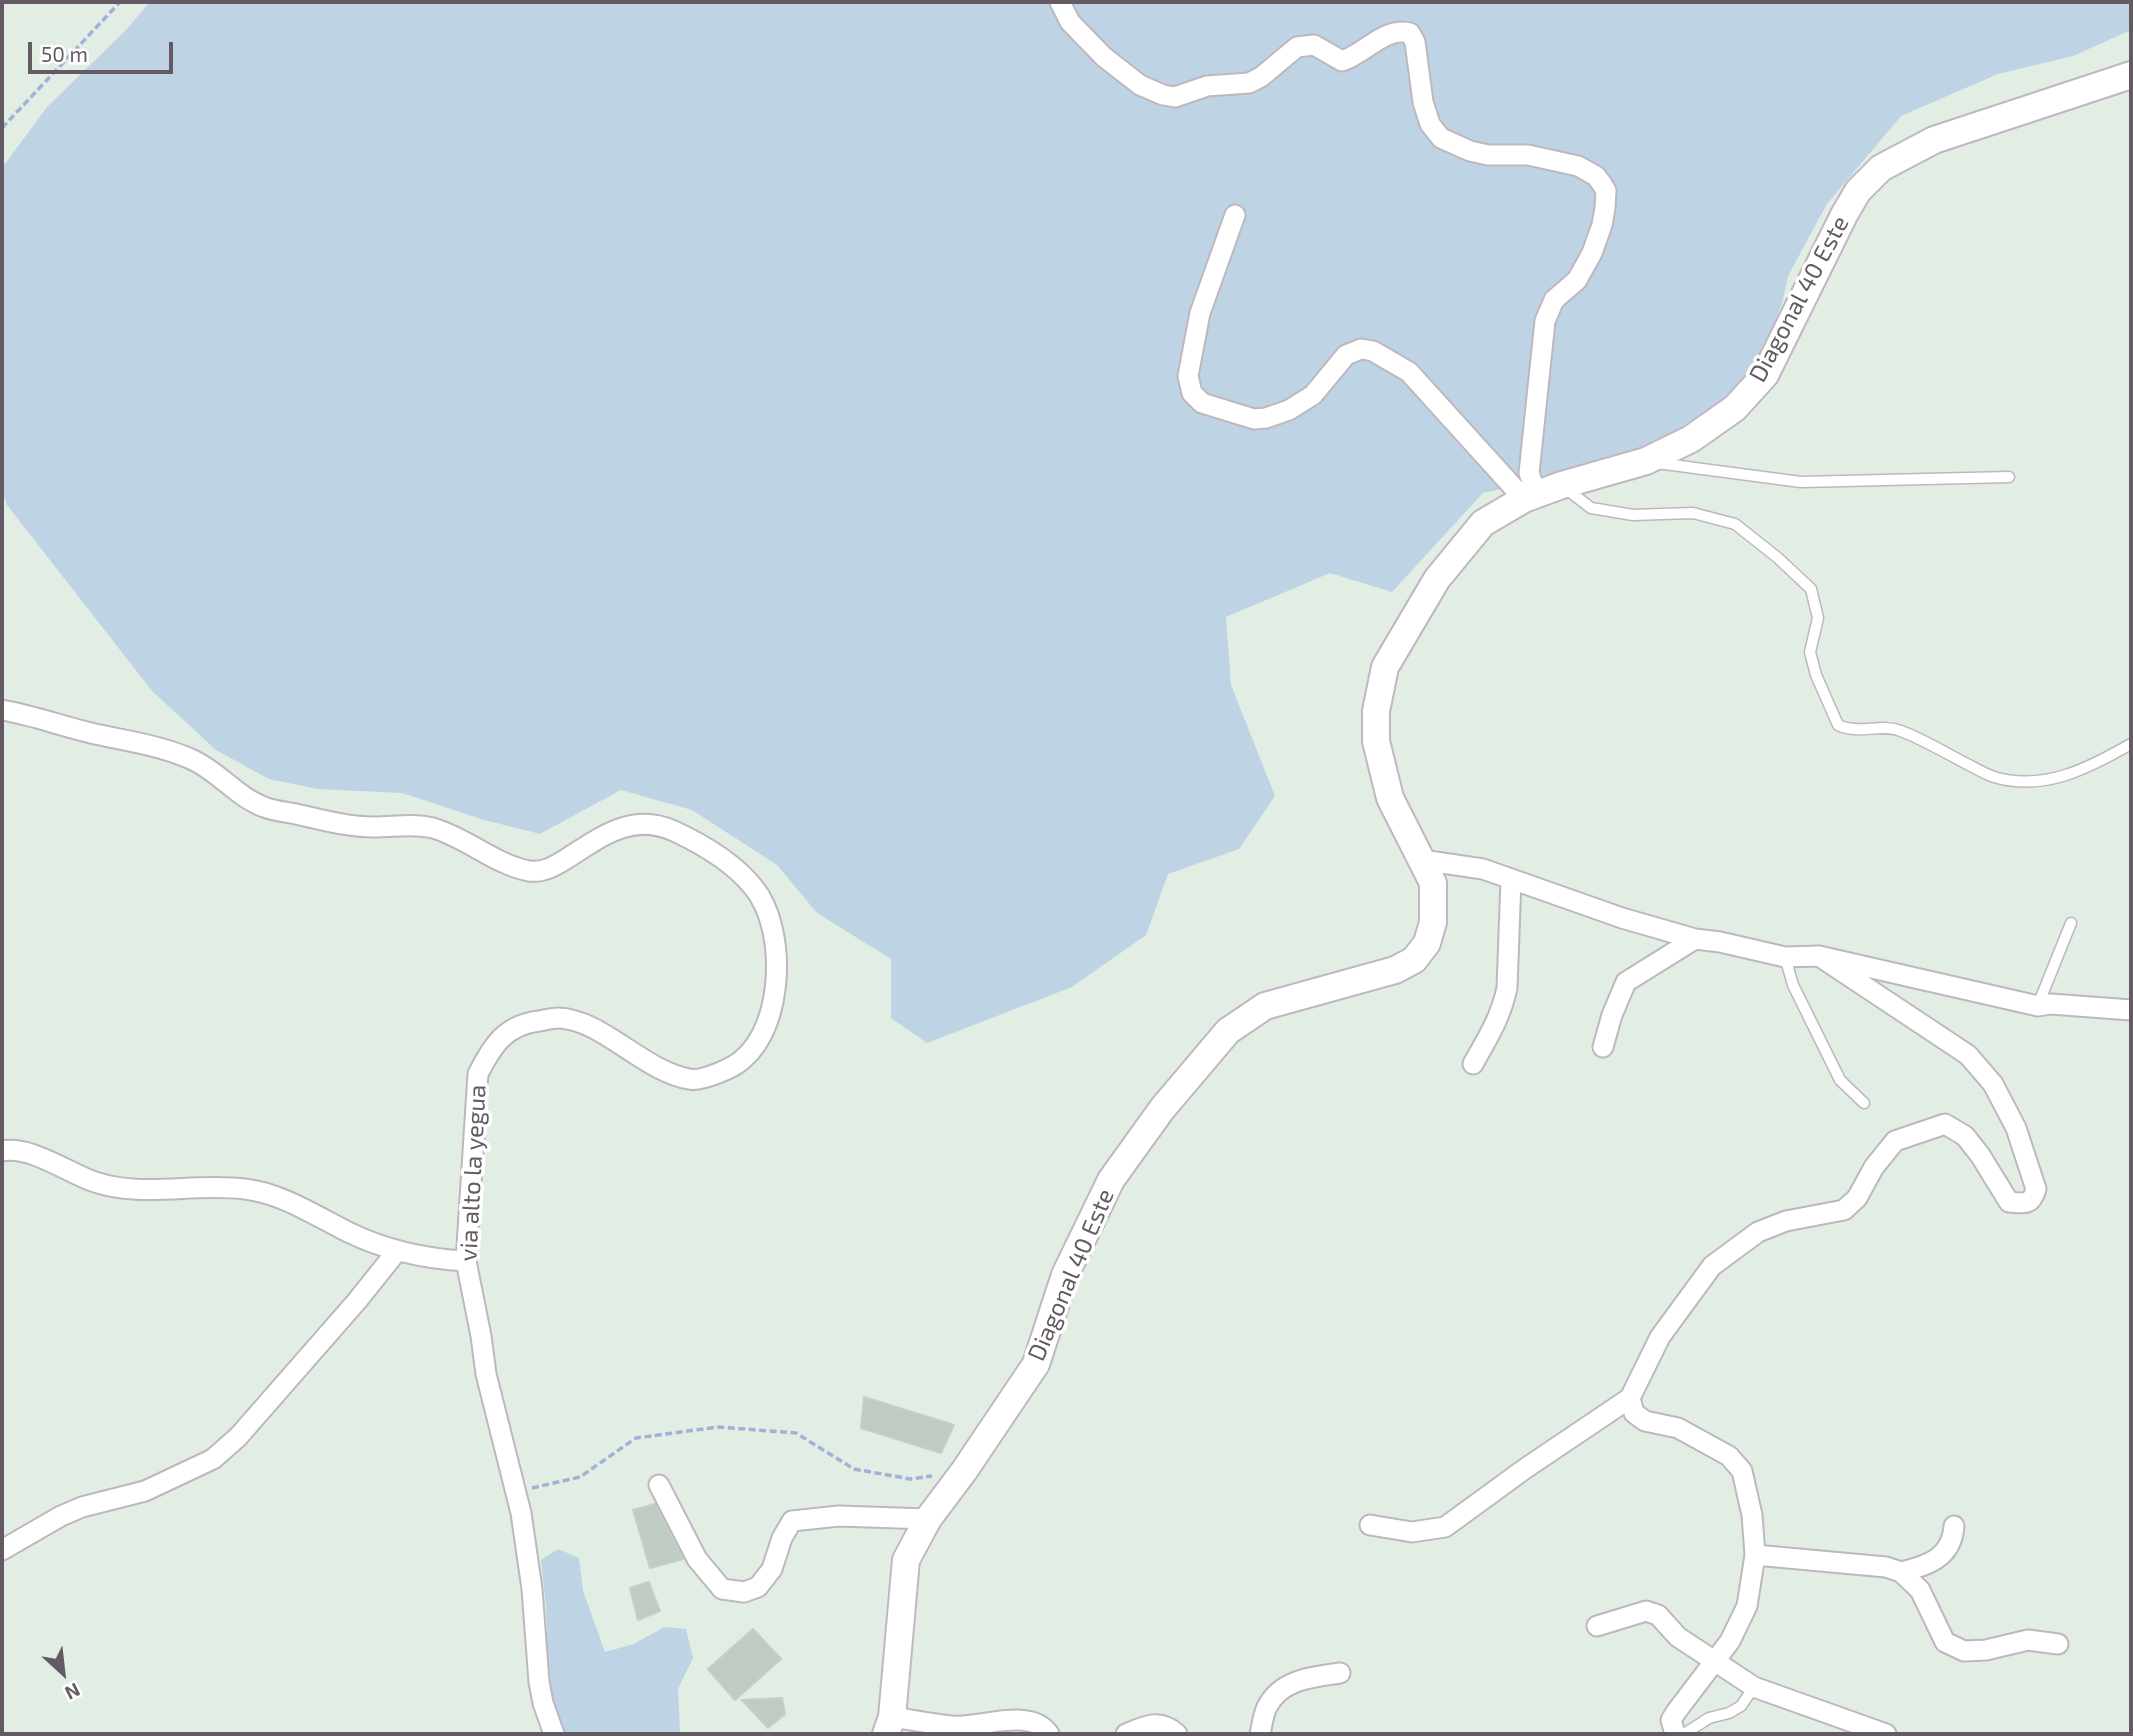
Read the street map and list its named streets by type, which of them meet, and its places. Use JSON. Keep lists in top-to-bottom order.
{
  "streets": {
    "street": ["Diagonal 40 Este", "via alto la yegua"]
  },
  "scale_bar": "50 m",
  "north": "bottom right"
}
